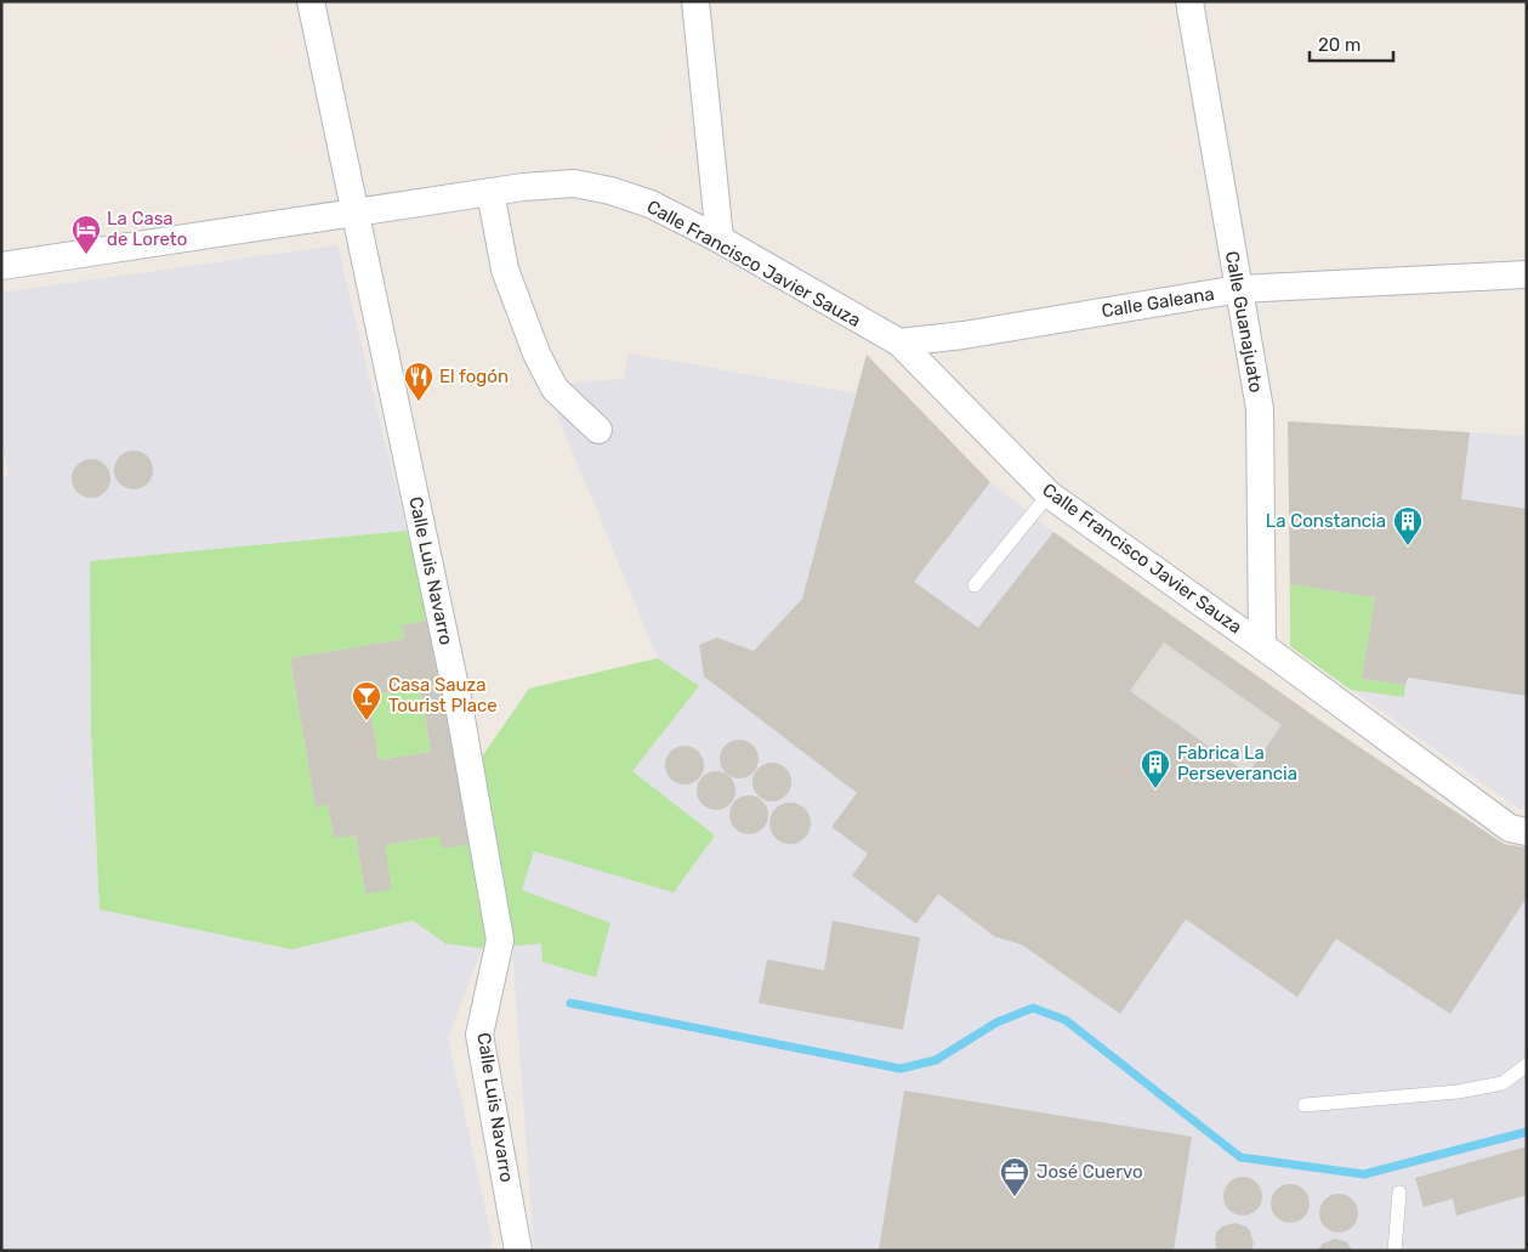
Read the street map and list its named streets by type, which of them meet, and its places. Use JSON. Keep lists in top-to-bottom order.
{
  "streets": {
    "street": [
      "Calle Francisco Javier Sauza",
      "Calle Galeana",
      "Calle Guanajuato",
      "Calle Luis Navarro"
    ]
  },
  "crossings": [
    ["Calle Francisco Javier Sauza", "Calle Galeana"],
    ["Calle Francisco Javier Sauza", "Calle Guanajuato"],
    ["Calle Francisco Javier Sauza", "Calle Luis Navarro"],
    ["Calle Galeana", "Calle Guanajuato"]
  ],
  "places": {
    "hotel": ["La Casa de Loreto"],
    "restaurant": ["El fogón"],
    "building": ["La Constancia", "Fabrica La Perseverancia"],
    "bar": ["Casa Sauza Tourist Place"],
    "office": ["José Cuervo"]
  },
  "scale_bar": "20 m"
}
